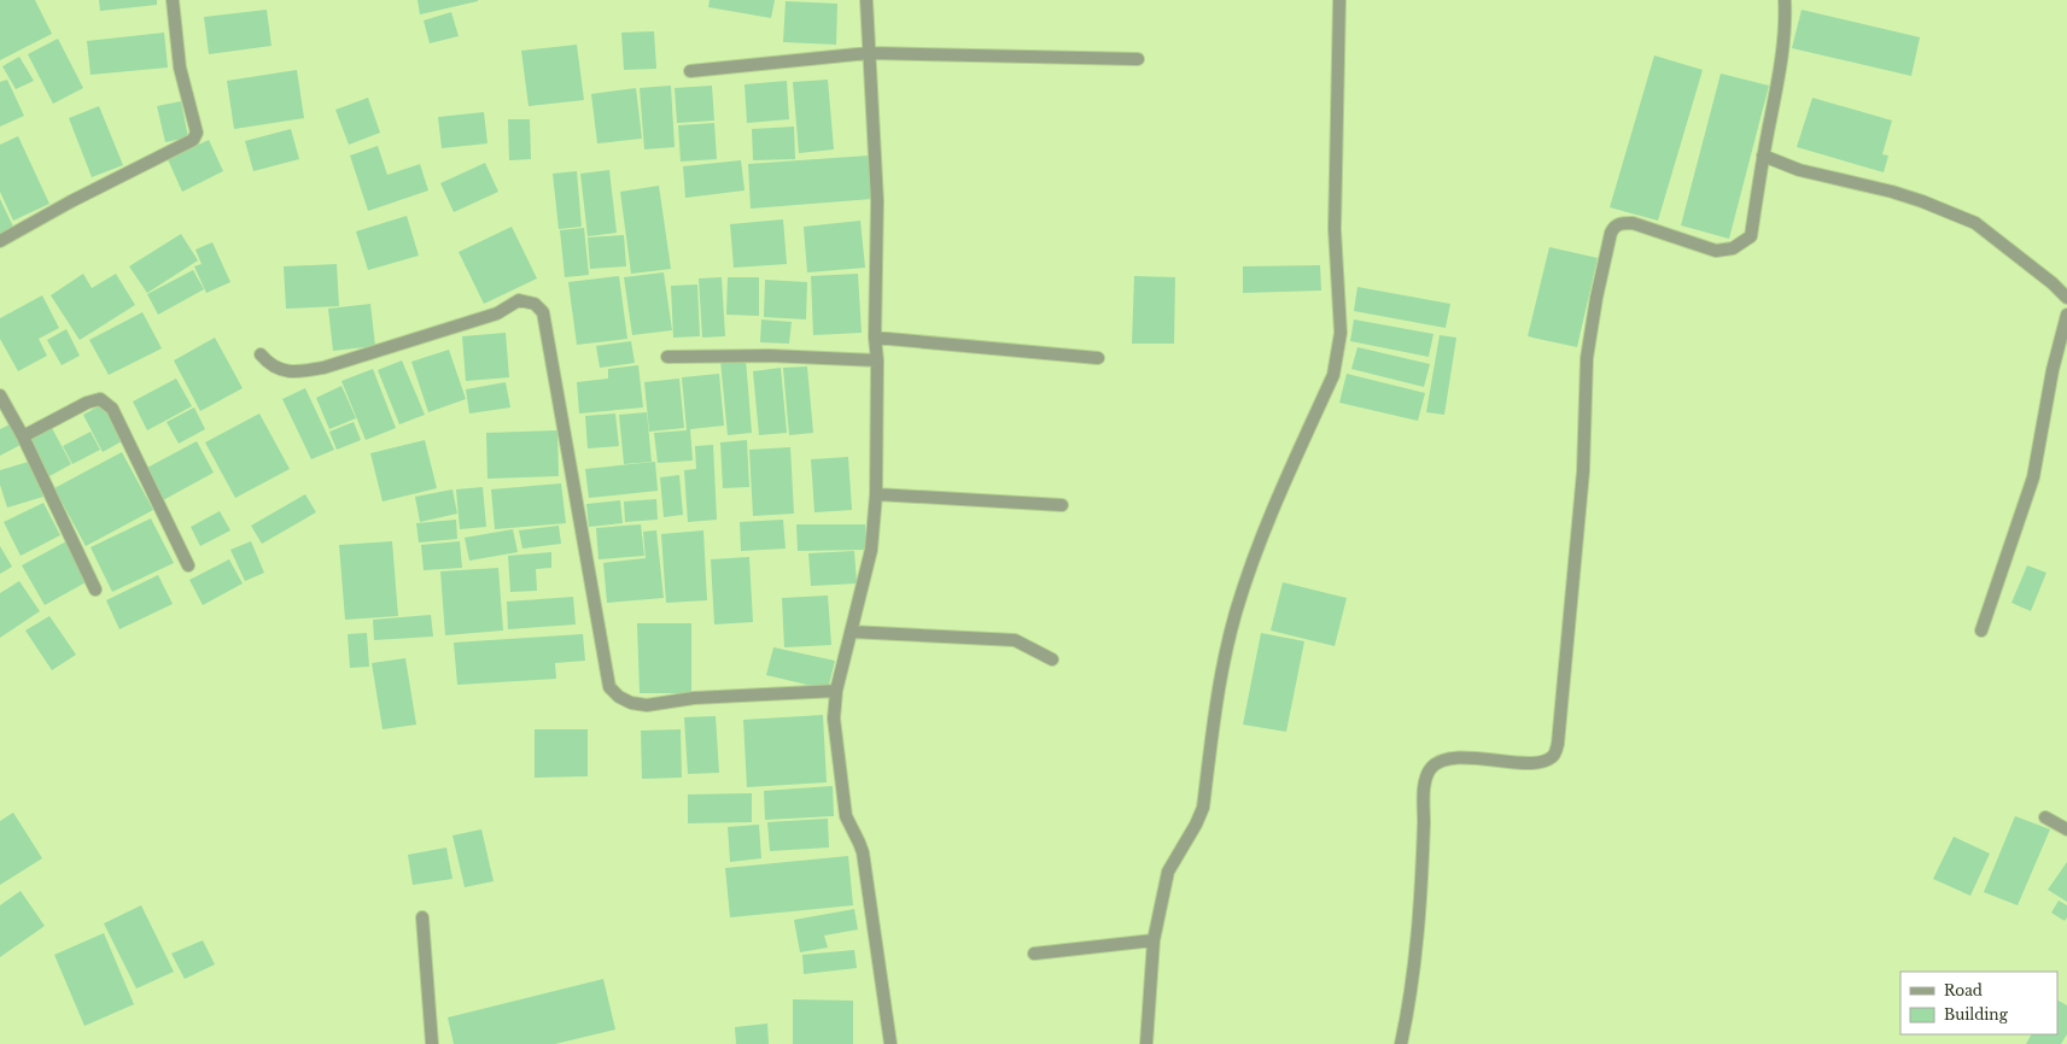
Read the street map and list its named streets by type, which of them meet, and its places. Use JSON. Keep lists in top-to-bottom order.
{
  "legend": ["Road", "Building"]
}
